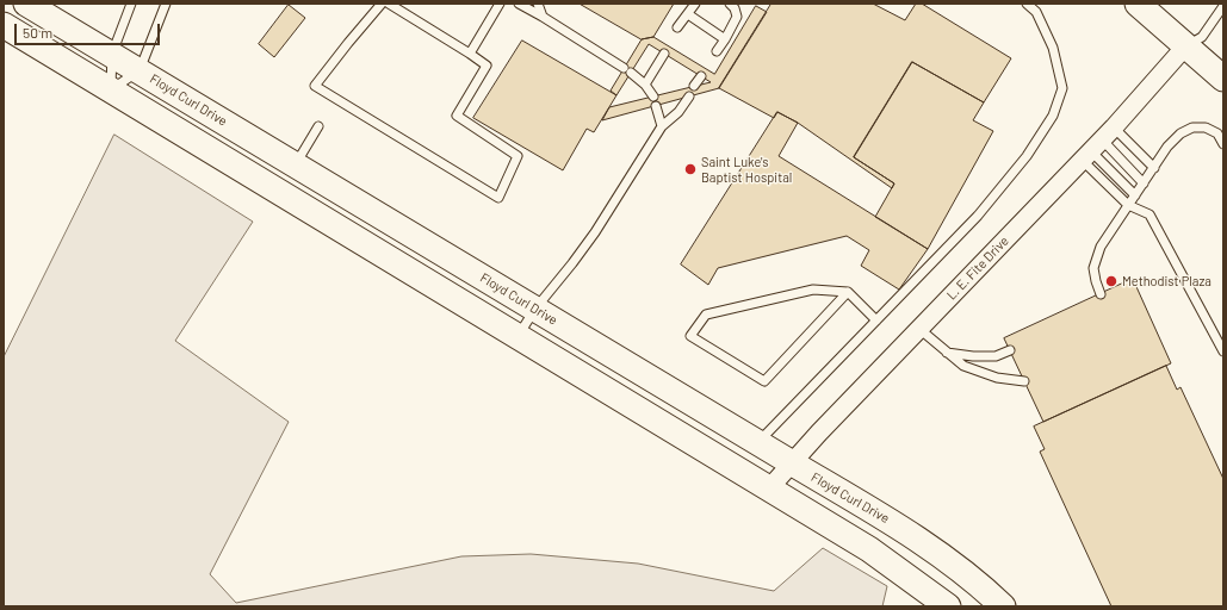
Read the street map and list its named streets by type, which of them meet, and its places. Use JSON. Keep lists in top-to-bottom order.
{
  "streets": {
    "street": ["Floyd Curl Drive", "L. E. Fite Drive"]
  },
  "crossings": [
    ["Floyd Curl Drive", "L. E. Fite Drive"]
  ],
  "places": ["Saint Luke's Baptist Hospital", "Methodist Plaza"],
  "scale_bar": "50 m"
}
